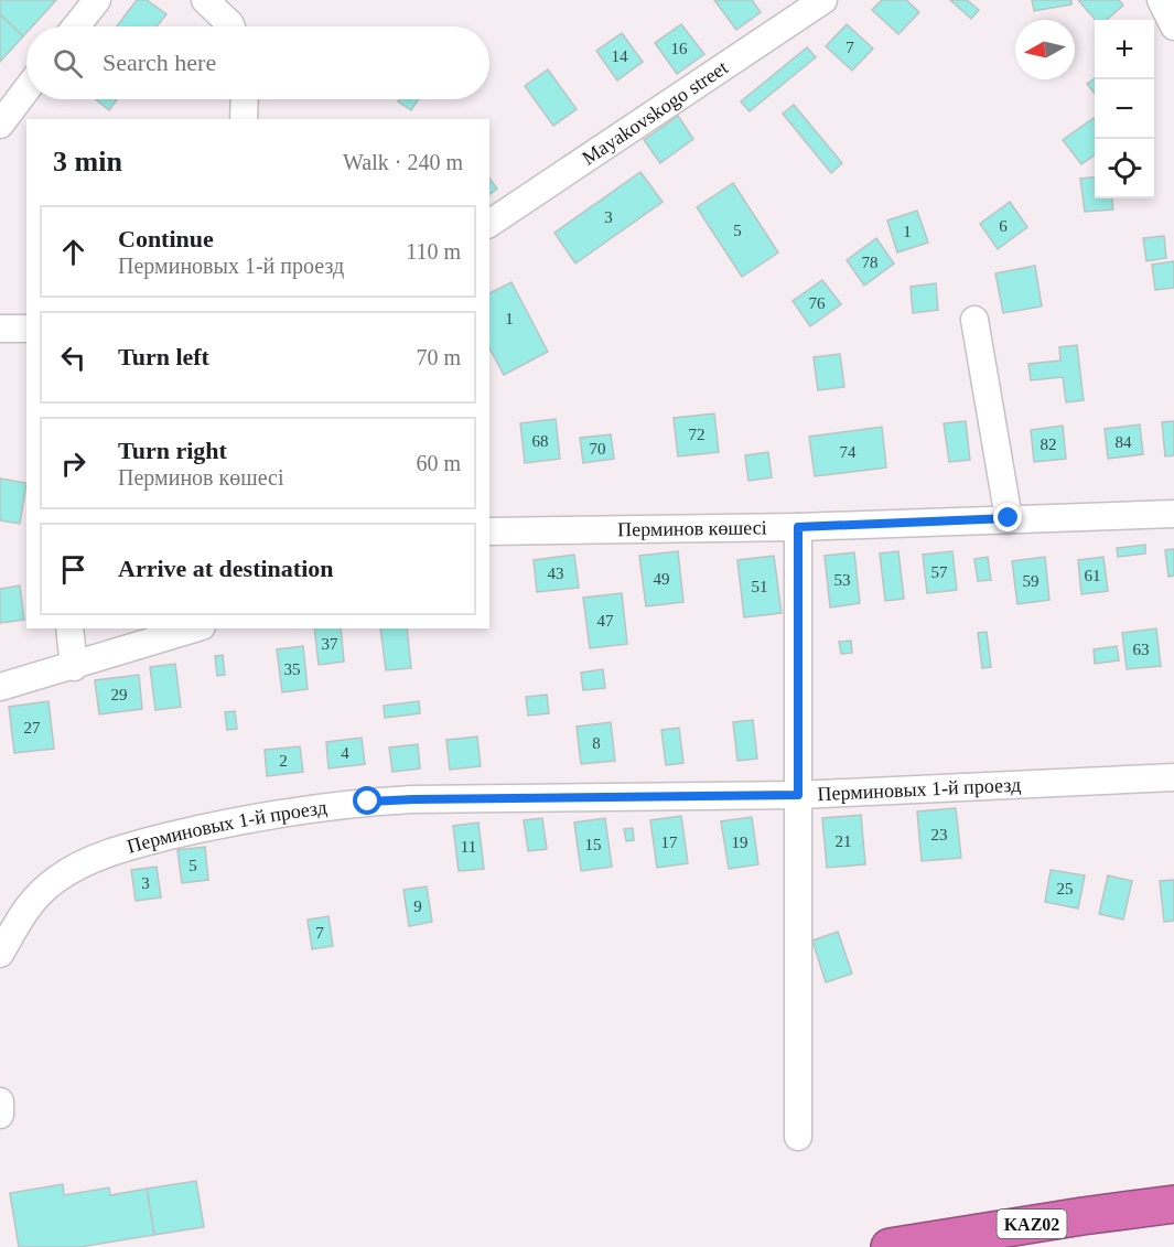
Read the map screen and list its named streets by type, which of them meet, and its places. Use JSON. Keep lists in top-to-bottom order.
{
  "streets": {
    "highway": ["KAZ02"],
    "street": ["Mayakovskogo street", "Перминов көшесі", "Перминовых 1-й проезд"]
  },
  "house_numbers": [
    "7",
    "16",
    "14",
    "3",
    "6",
    "5",
    "1",
    "78",
    "76",
    "1",
    "72",
    "68",
    "84",
    "82",
    "70",
    "74",
    "57",
    "43",
    "61",
    "49",
    "53",
    "59",
    "51",
    "47",
    "37",
    "63",
    "35",
    "29",
    "27",
    "8",
    "4",
    "2",
    "23",
    "21",
    "17",
    "19",
    "15",
    "11",
    "5",
    "3",
    "25",
    "9",
    "7"
  ],
  "north": "left",
  "page": {
    "map_buttons": ["+", "−"],
    "search": "Search here",
    "heading": ["3 min", "Walk · 240 m"],
    "list": [
      ["Continue", "Перминовых 1-й проезд", "110 m"],
      ["Turn left", "70 m"],
      ["Turn right", "Перминов көшесі", "60 m"],
      "Arrive at destination"
    ]
  }
}
